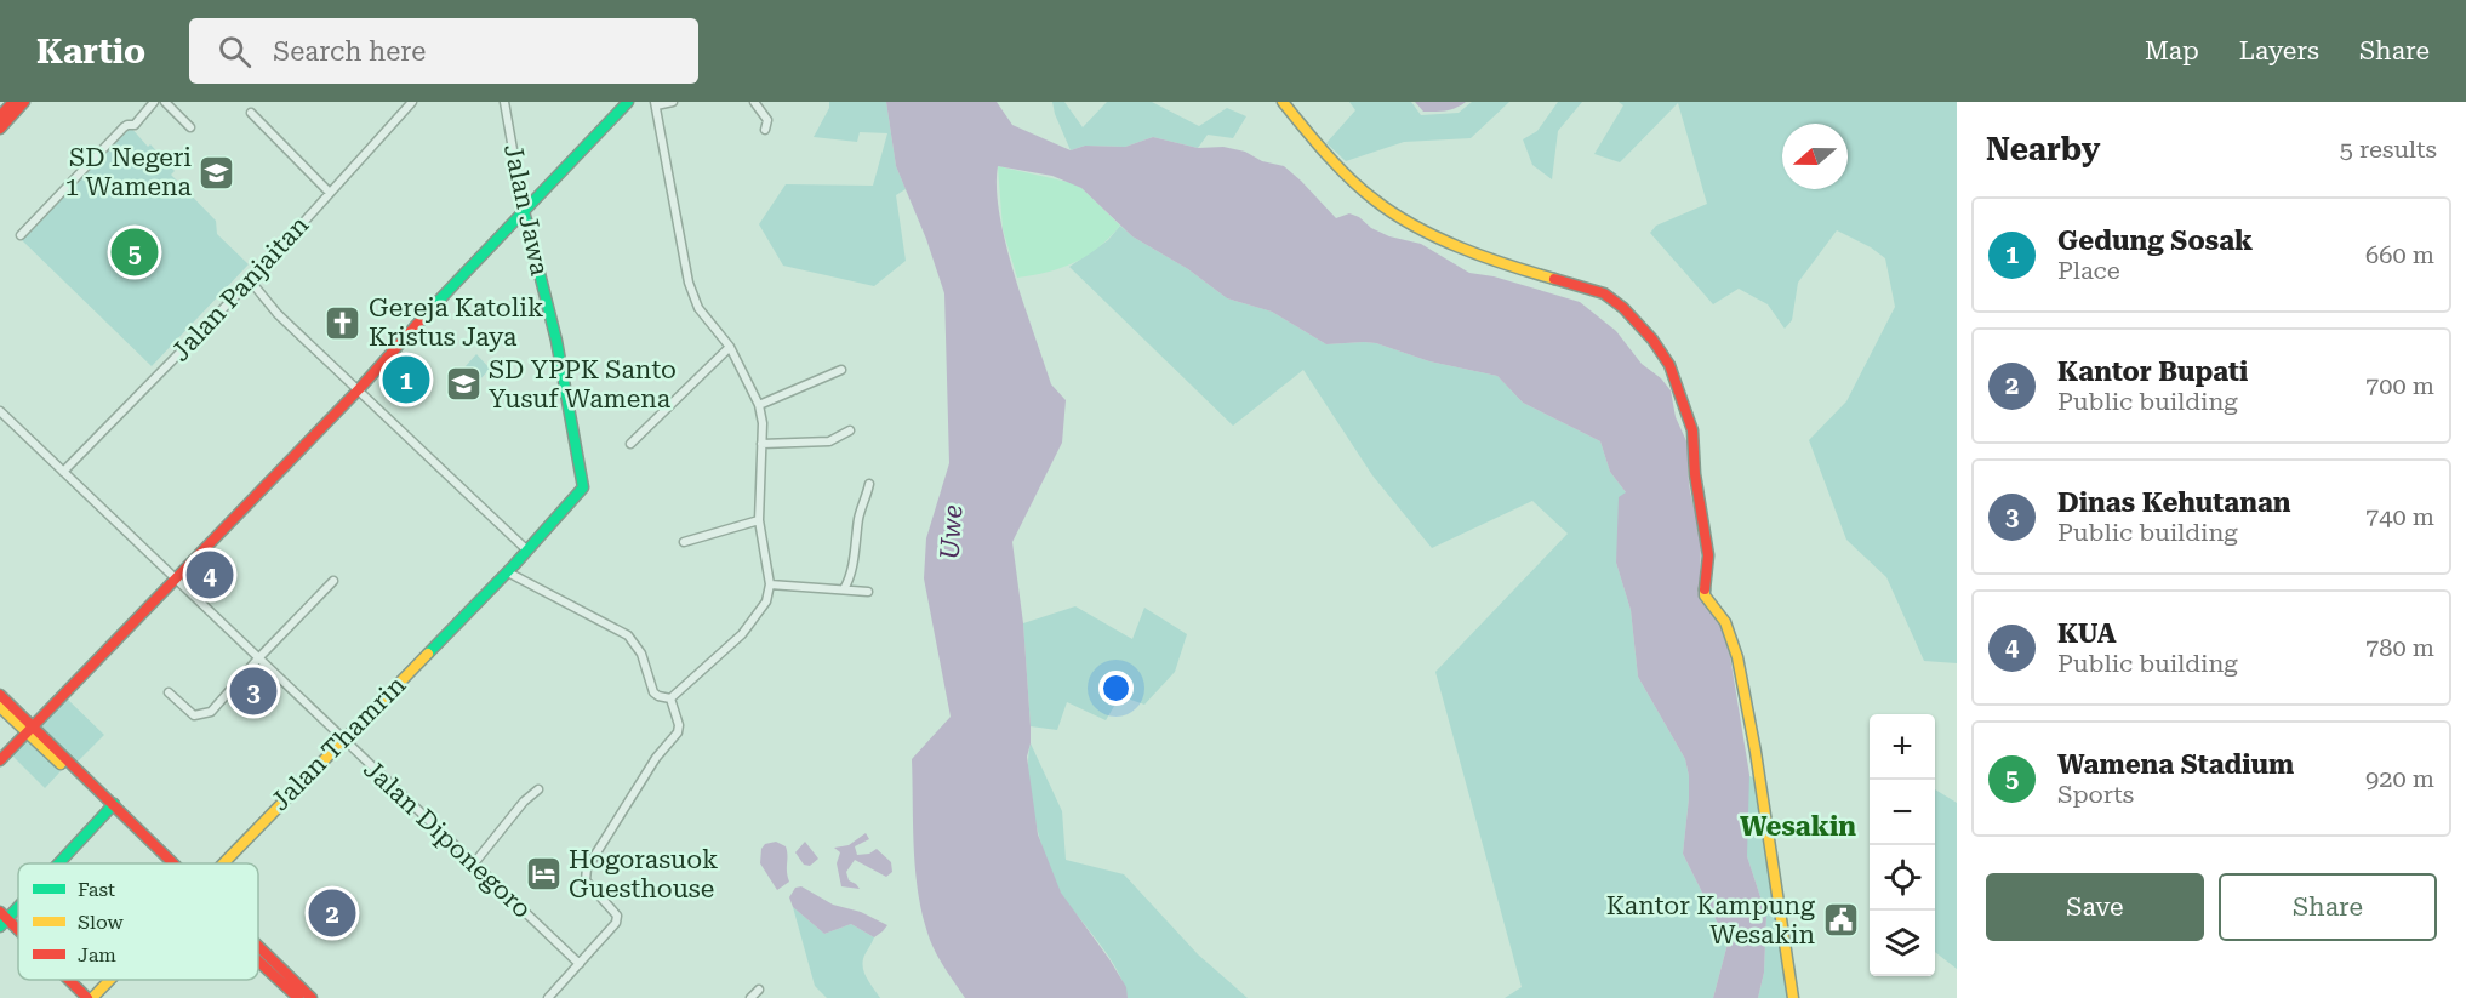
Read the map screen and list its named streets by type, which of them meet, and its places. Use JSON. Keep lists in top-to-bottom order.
{
  "streets": {
    "main road": ["Jalan Jawa", "Jalan Thamrin"],
    "street": ["Jalan Panjaitan", "Jalan Diponegoro"]
  },
  "crossings": [
    ["Jalan Jawa", "Jalan Thamrin"],
    ["Jalan Panjaitan", "Jalan Diponegoro"],
    ["Jalan Thamrin", "Jalan Diponegoro"]
  ],
  "districts": ["Wesakin"],
  "water": ["Uwe"],
  "places": {
    "school or university": ["SD Negeri 1 Wamena", "SD YPPK Santo Yusuf Wamena"],
    "church": ["Gereja Katolik Kristus Jaya"],
    "hotel": ["Hogorasuok Guesthouse"],
    "public building": ["Kantor Kampung Wesakin"]
  },
  "legend": ["Fast", "Slow", "Jam"],
  "north": "left",
  "page": {
    "header": "Kartio",
    "search": "Search here",
    "nav": ["Map", "Layers", "Share"],
    "heading": ["Nearby", "5 results"],
    "list": [
      {
        "mark": "1",
        "name": "Gedung Sosak",
        "note": "Place",
        "value": "660 m"
      },
      {
        "mark": "2",
        "name": "Kantor Bupati",
        "note": "Public building",
        "value": "700 m"
      },
      {
        "mark": "3",
        "name": "Dinas Kehutanan",
        "note": "Public building",
        "value": "740 m"
      },
      {
        "mark": "4",
        "name": "KUA",
        "note": "Public building",
        "value": "780 m"
      },
      {
        "mark": "5",
        "name": "Wamena Stadium",
        "note": "Sports",
        "value": "920 m"
      }
    ],
    "pins": [
      "5",
      "1",
      "4",
      "3",
      "2"
    ],
    "map_buttons": ["+", "−"],
    "buttons": ["Save", "Share"]
  }
}
